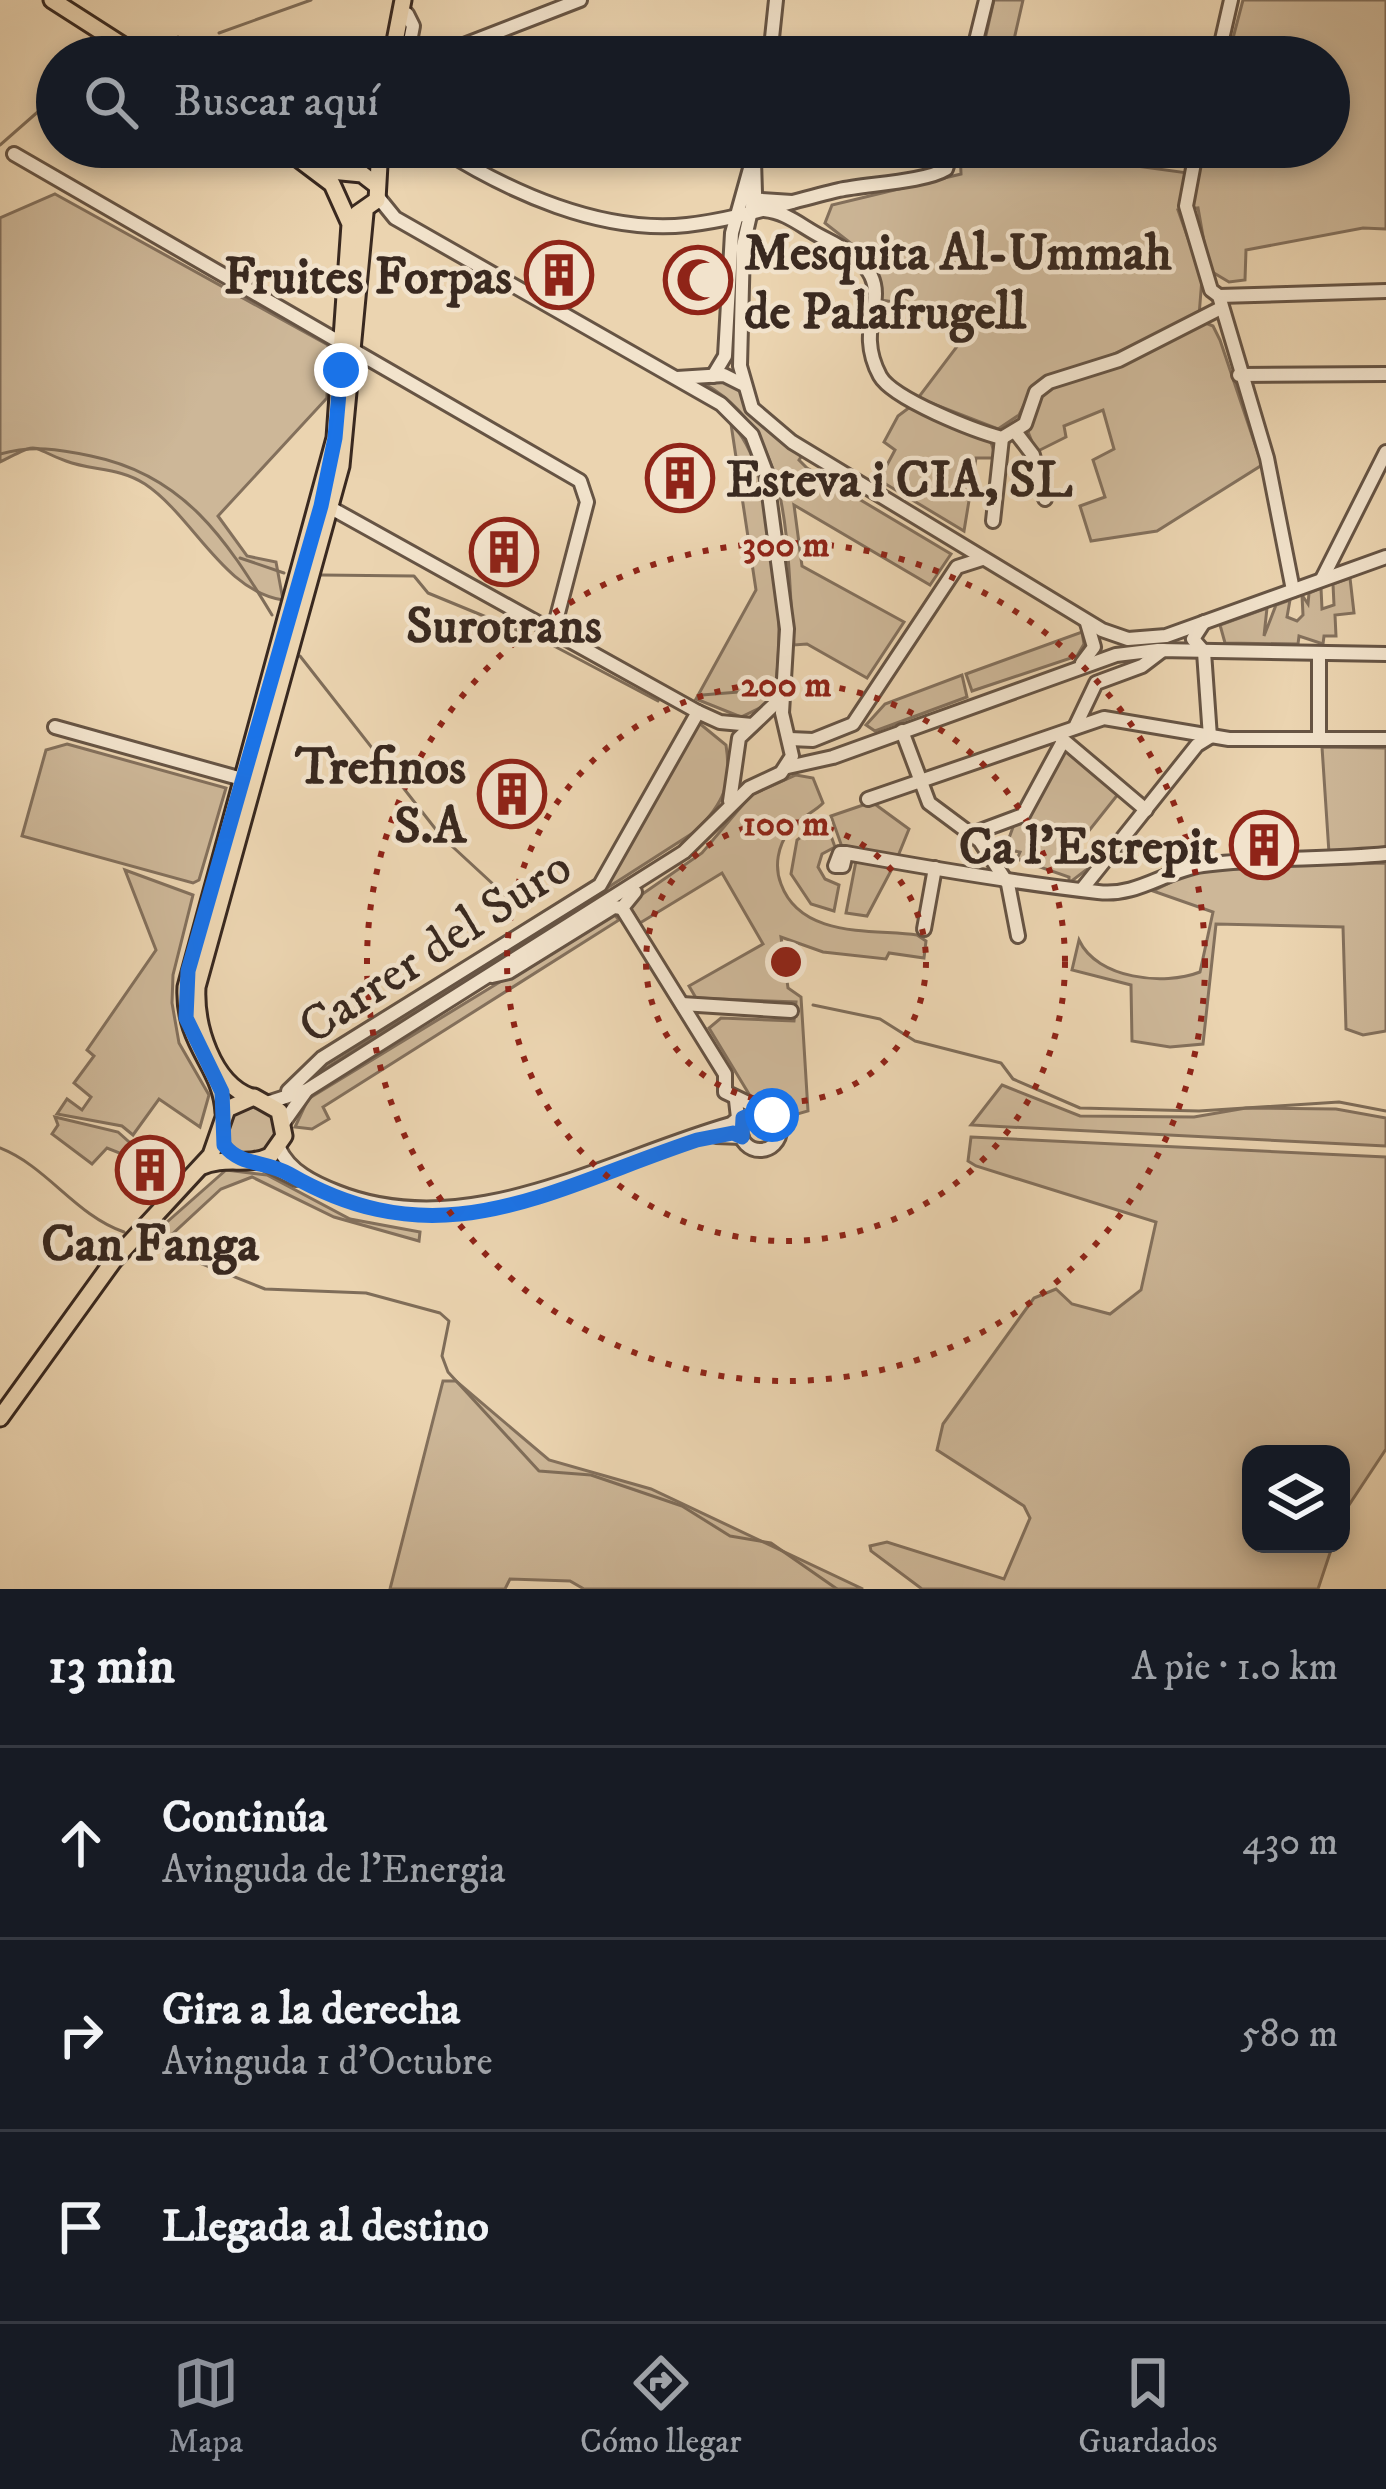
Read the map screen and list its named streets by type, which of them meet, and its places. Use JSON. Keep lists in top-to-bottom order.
{
  "streets": {
    "street": ["Carrer del Suro"]
  },
  "places": {
    "building": [
      "Fruites Forpas",
      "Esteva i CIA, SL",
      "Surotrans",
      "Trefinos S.A",
      "Ca l'Estrepit",
      "Can Fanga"
    ],
    "mosque": ["Mesquita Al-Ummah de Palafrugell"]
  },
  "page": {
    "search": "Buscar aquí",
    "heading": ["13 min", "A pie · 1.0 km"],
    "list": [
      ["Continúa", "Avinguda de l'Energia", "430 m"],
      ["Gira a la derecha", "Avinguda 1 d'Octubre", "580 m"],
      "Llegada al destino"
    ],
    "nav": ["Mapa", "Cómo llegar", "Guardados"]
  },
  "rings": ["300 m", "200 m", "100 m"]
}
